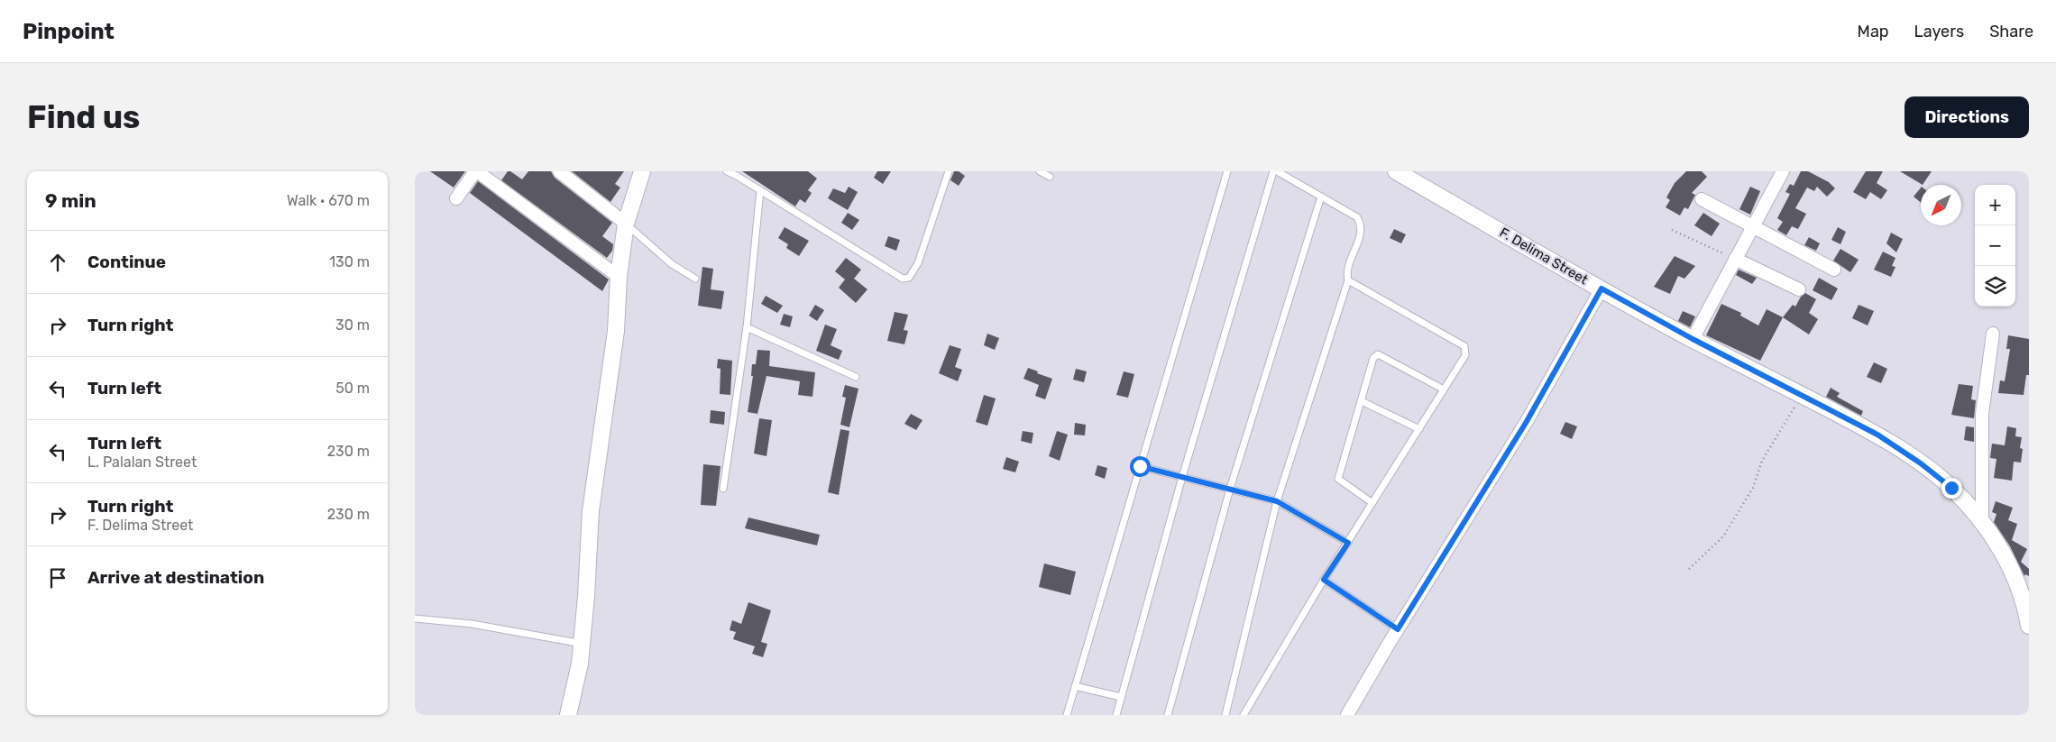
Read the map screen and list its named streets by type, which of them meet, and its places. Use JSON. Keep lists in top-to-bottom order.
{
  "streets": {
    "street": ["F. Delima Street"]
  },
  "north": "bottom left",
  "page": {
    "header": "Pinpoint",
    "nav": ["Map", "Layers", "Share"],
    "buttons": "Directions",
    "title": "Find us",
    "heading": ["9 min", "Walk · 670 m"],
    "map_buttons": ["+", "−"],
    "list": [
      ["Continue", "130 m"],
      ["Turn right", "30 m"],
      ["Turn left", "50 m"],
      ["Turn left", "L. Palalan Street", "230 m"],
      ["Turn right", "F. Delima Street", "230 m"],
      "Arrive at destination"
    ]
  }
}
